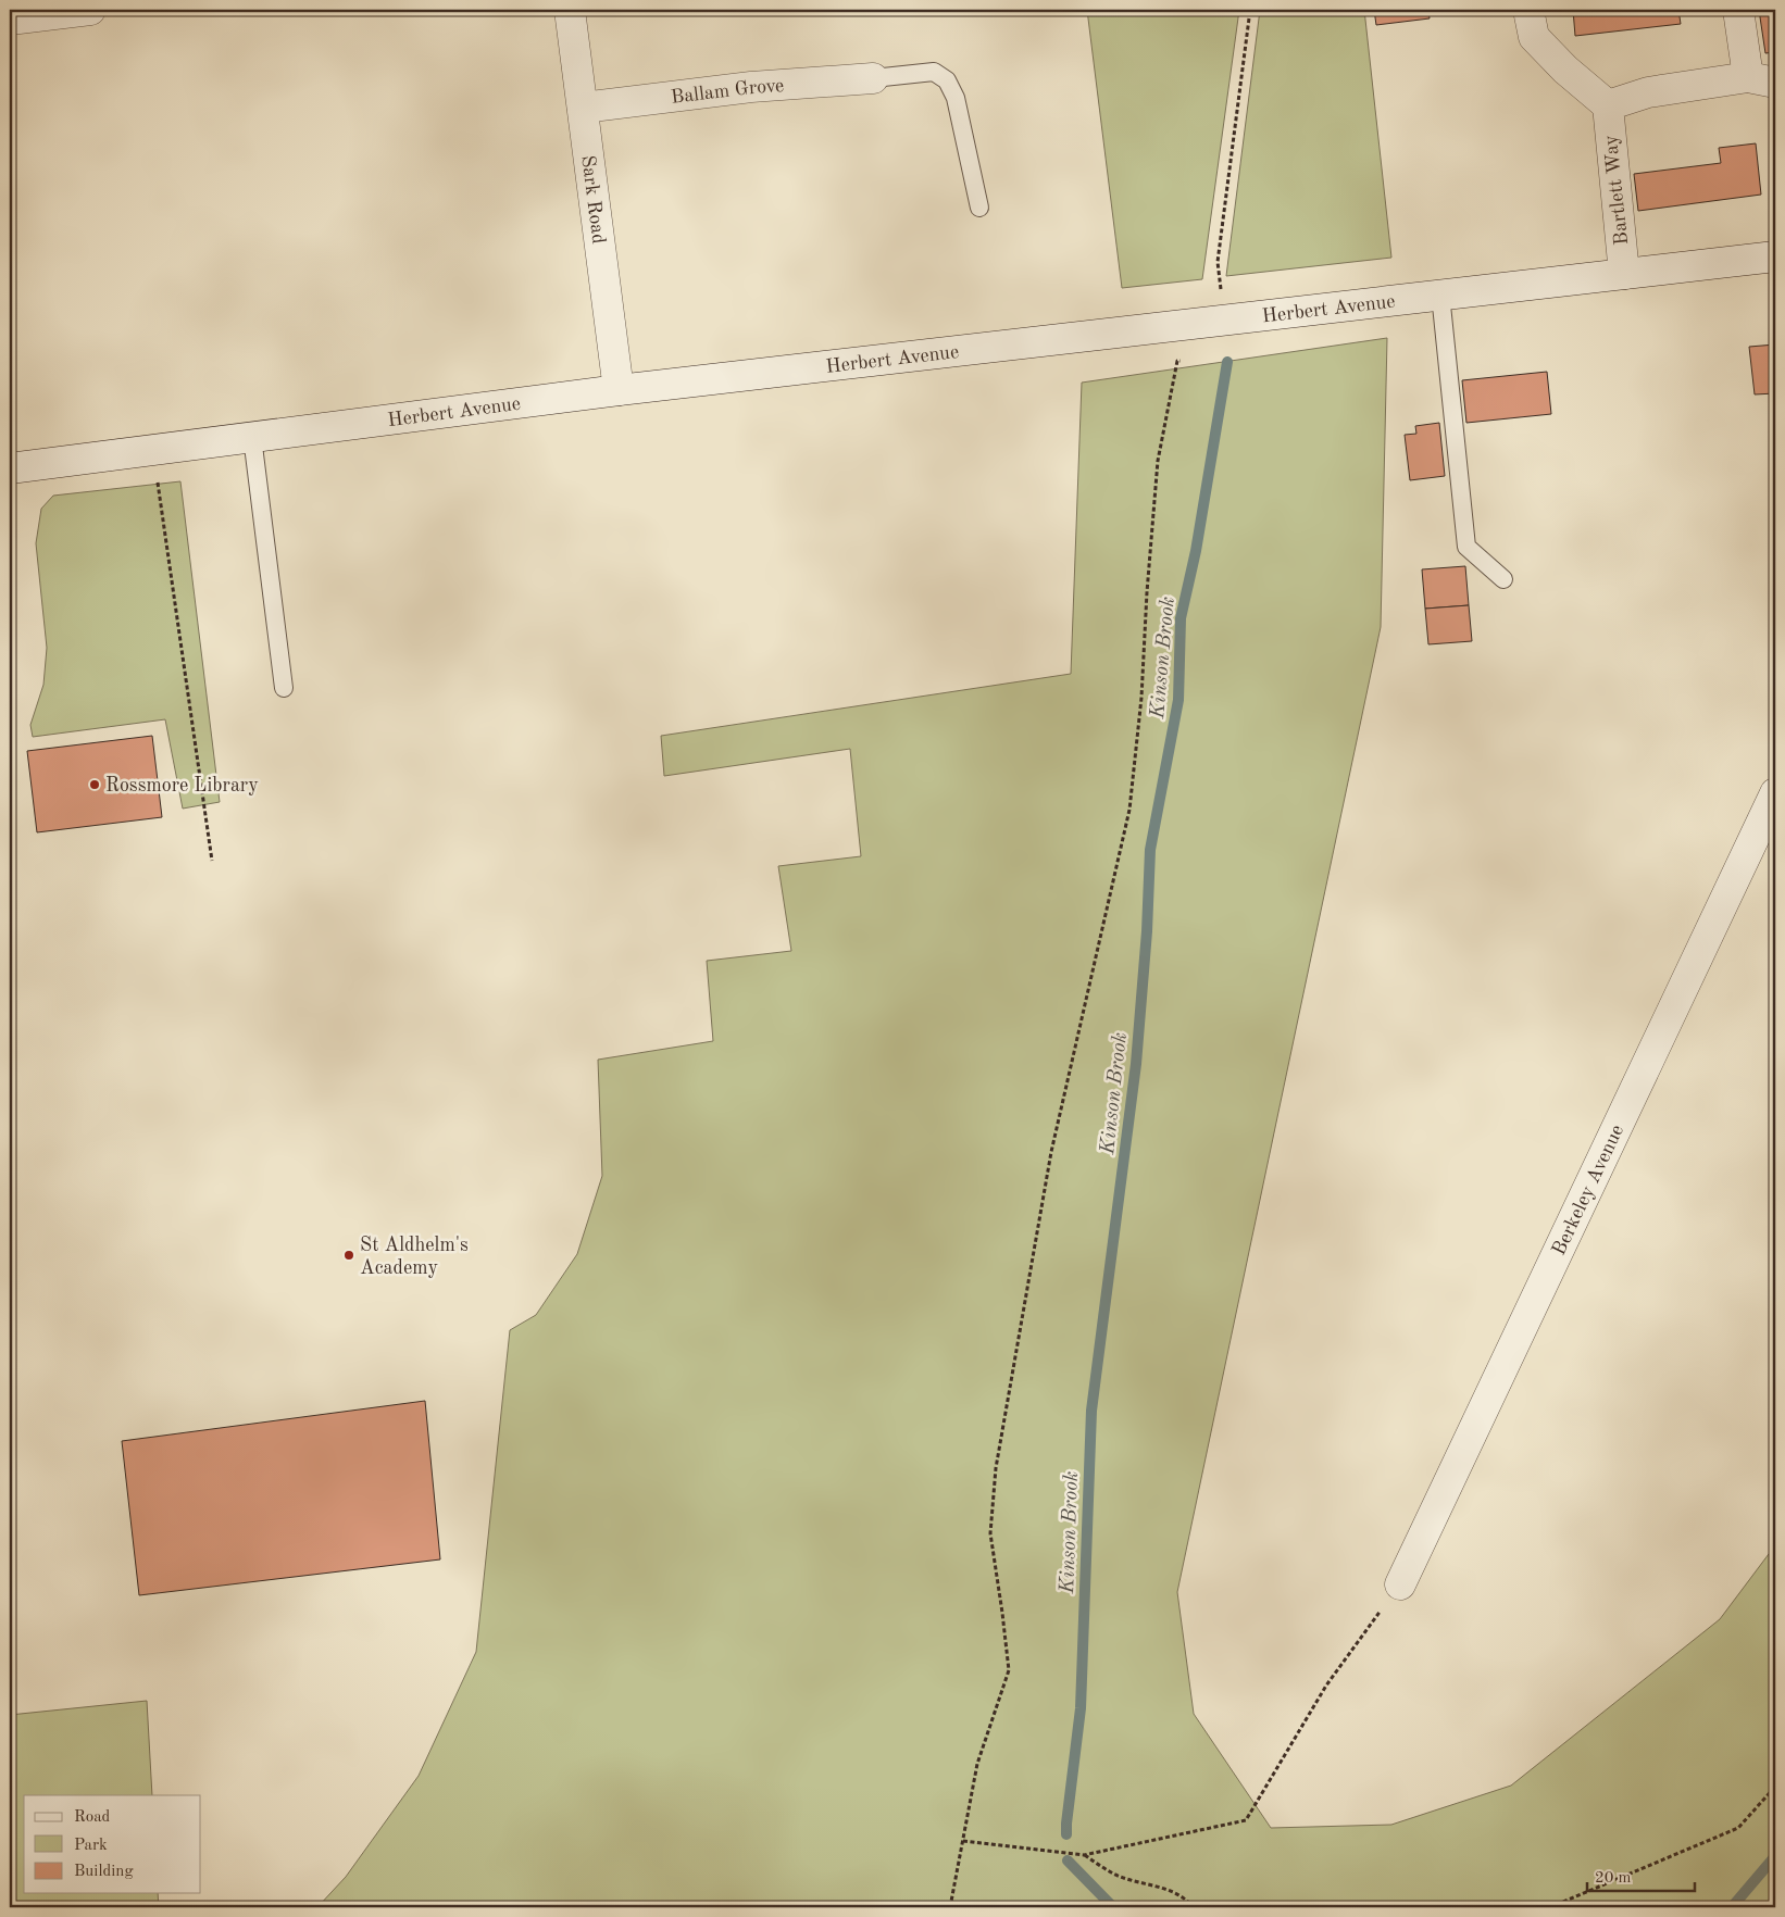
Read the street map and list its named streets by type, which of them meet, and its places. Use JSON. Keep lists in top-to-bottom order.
{
  "streets": {
    "street": [
      "Ballam Grove",
      "Bartlett Way",
      "Sark Road",
      "Herbert Avenue",
      "Berkeley Avenue"
    ]
  },
  "crossings": [
    ["Ballam Grove", "Sark Road"],
    ["Bartlett Way", "Herbert Avenue"],
    ["Sark Road", "Herbert Avenue"]
  ],
  "water": ["Kinson Brook"],
  "places": ["Rossmore Library", "St Aldhelm's Academy"],
  "legend": ["Road", "Park", "Building"],
  "scale_bar": "20 m"
}
